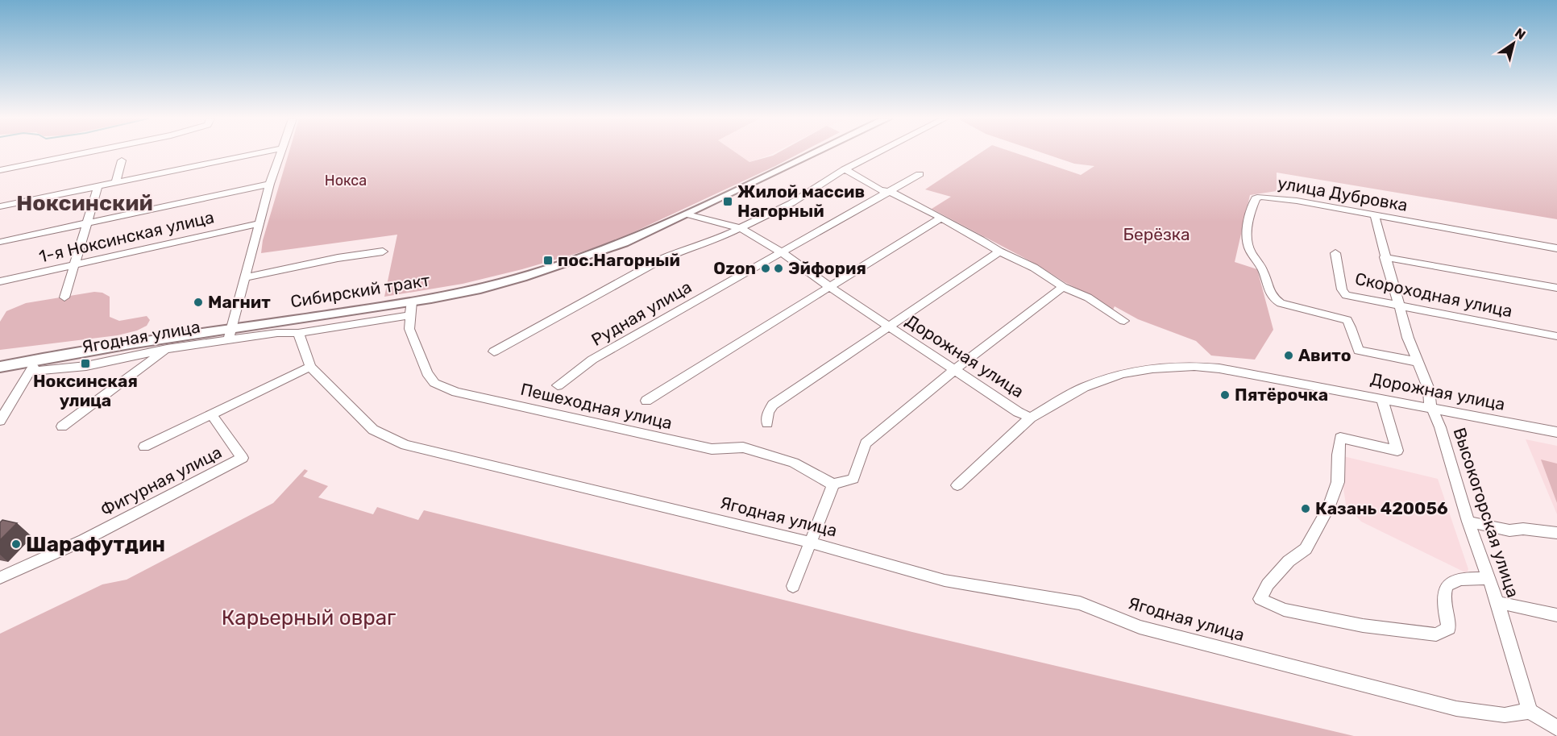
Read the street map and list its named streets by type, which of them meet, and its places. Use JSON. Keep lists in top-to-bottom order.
{
  "streets": {
    "main road": ["Сибирский тракт"],
    "street": [
      "улица Дубровка",
      "1-я Ноксинская улица",
      "Скороходная улица",
      "Рудная улица",
      "Ягодная улица",
      "Дорожная улица",
      "Пешеходная улица",
      "Фигурная улица",
      "Высокогорская улица"
    ]
  },
  "crossings": [
    ["улица Дубровка", "Высокогорская улица"],
    ["Сибирский тракт", "Ягодная улица"],
    ["Сибирский тракт", "Дорожная улица"],
    ["Сибирский тракт", "Пешеходная улица"],
    ["Скороходная улица", "Высокогорская улица"],
    ["Рудная улица", "Дорожная улица"],
    ["Ягодная улица", "Высокогорская улица"],
    ["Дорожная улица", "Высокогорская улица"]
  ],
  "districts": ["Ноксинский"],
  "parks": ["Нокса", "Берёзка", "Карьерный овраг"],
  "places": {
    "transit": ["Жилой массив Нагорный", "пос.Нагорный", "Ноксинская улица"],
    "other": [
      "Ozon",
      "Эйфория",
      "Магнит",
      "Авито",
      "Пятёрочка",
      "Казань 420056",
      "Шарафутдин"
    ]
  },
  "north": "top right"
}
